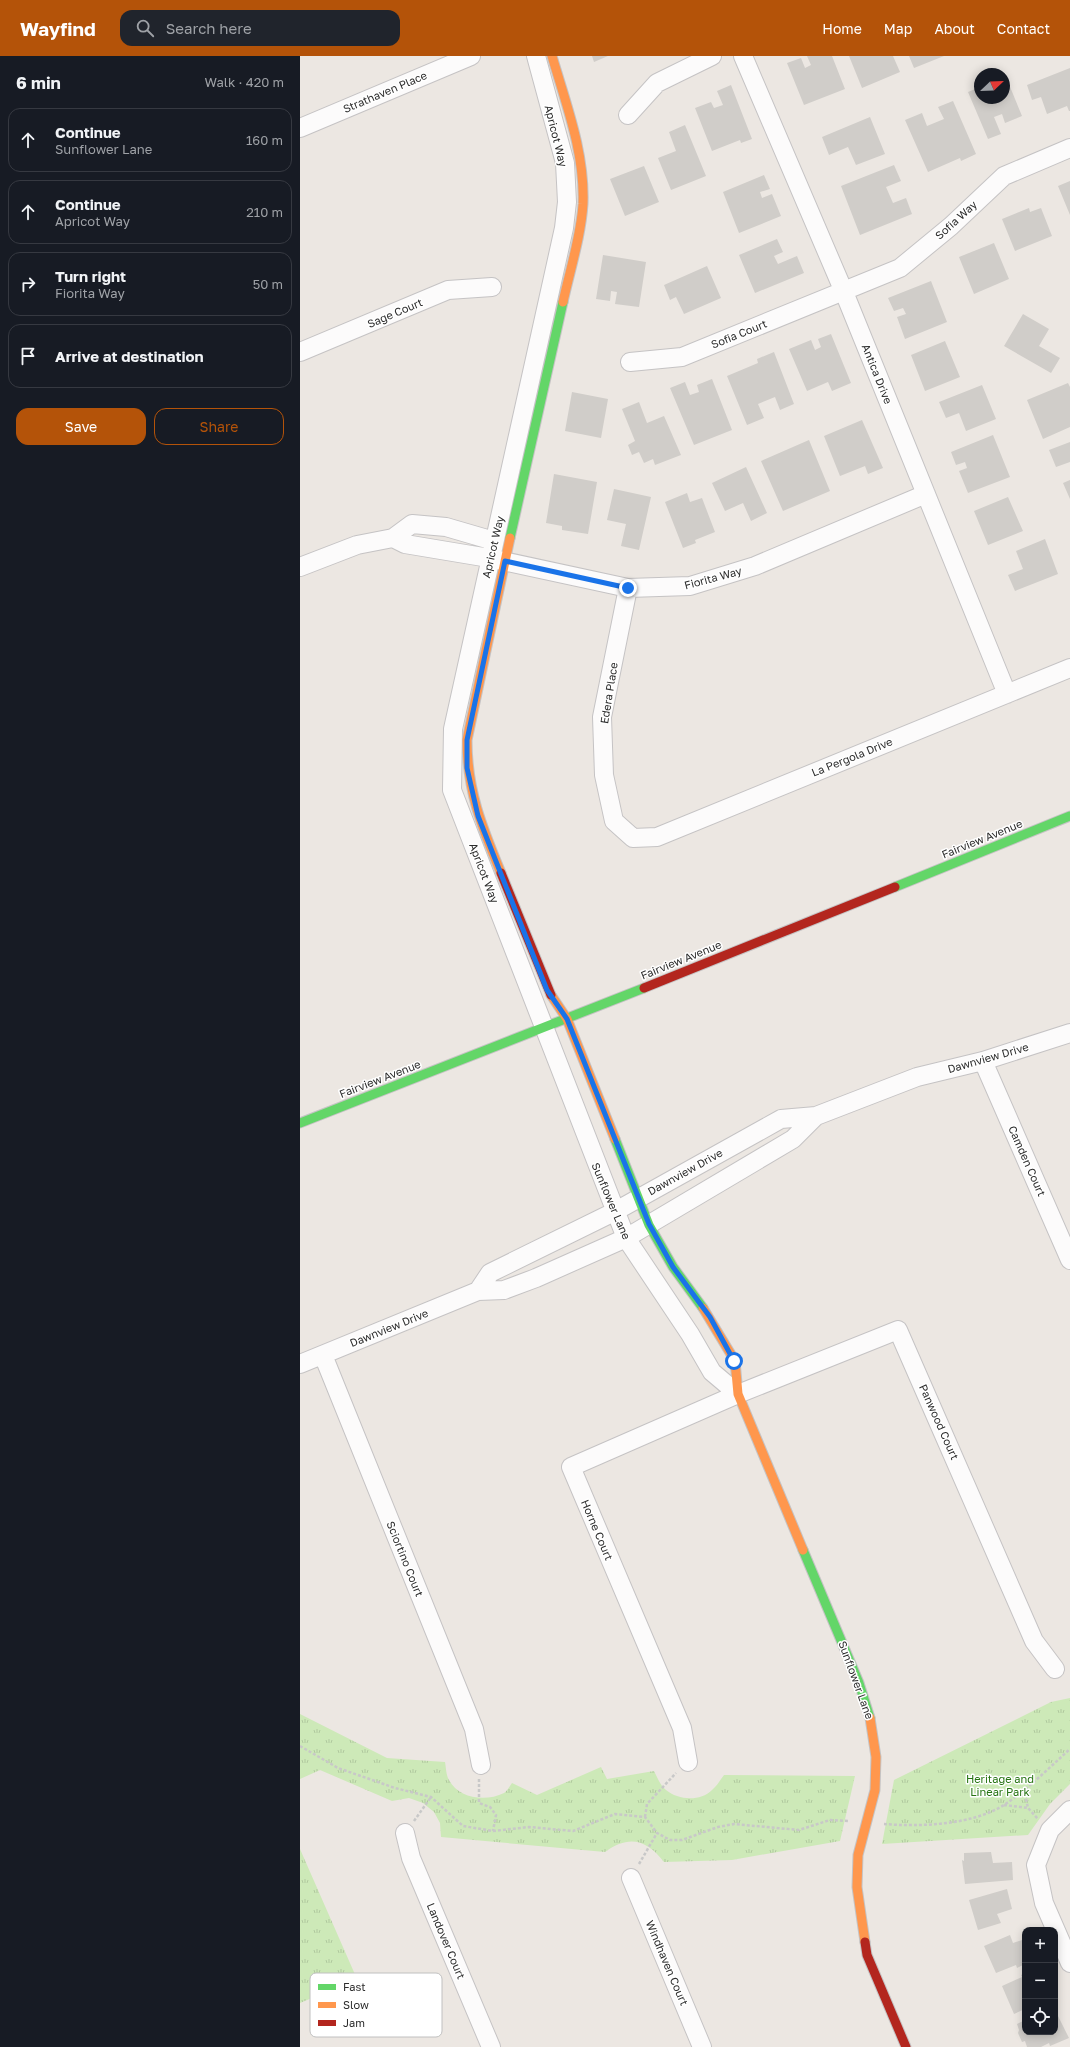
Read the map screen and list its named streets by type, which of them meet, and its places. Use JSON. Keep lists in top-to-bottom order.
{
  "streets": {
    "street": [
      "Strathaven Place",
      "Apricot Way",
      "Sofia Way",
      "Sage Court",
      "Sofia Court",
      "Antica Drive",
      "Fiorita Way",
      "Edera Place",
      "La Pergola Drive",
      "Fairview Avenue",
      "Dawnview Drive",
      "Camden Court",
      "Sunflower Lane",
      "Panwood Court",
      "Horne Court",
      "Sciortino Court",
      "Landover Court",
      "Windhaven Court"
    ]
  },
  "crossings": [
    ["Apricot Way", "Fiorita Way"],
    ["Apricot Way", "Fairview Avenue"],
    ["Apricot Way", "Sunflower Lane"],
    ["Sofia Way", "Sofia Court"],
    ["Sofia Way", "Antica Drive"],
    ["Sofia Court", "Antica Drive"],
    ["Antica Drive", "Fiorita Way"],
    ["Antica Drive", "La Pergola Drive"],
    ["Fiorita Way", "Edera Place"],
    ["Edera Place", "La Pergola Drive"],
    ["Fairview Avenue", "Sunflower Lane"],
    ["Dawnview Drive", "Camden Court"],
    ["Dawnview Drive", "Sunflower Lane"],
    ["Dawnview Drive", "Sciortino Court"],
    ["Sunflower Lane", "Panwood Court"],
    ["Sunflower Lane", "Horne Court"],
    ["Panwood Court", "Horne Court"]
  ],
  "parks": ["Heritage and Linear Park"],
  "legend": ["Fast", "Slow", "Jam"],
  "north": "top right",
  "page": {
    "header": "Wayfind",
    "search": "Search here",
    "nav": [
      "Home",
      "Map",
      "About",
      "Contact"
    ],
    "heading": ["6 min", "Walk · 420 m"],
    "list": [
      ["Continue", "Sunflower Lane", "160 m"],
      ["Continue", "Apricot Way", "210 m"],
      ["Turn right", "Fiorita Way", "50 m"],
      "Arrive at destination"
    ],
    "buttons": ["Save", "Share"],
    "map_buttons": ["+", "−"]
  }
}
